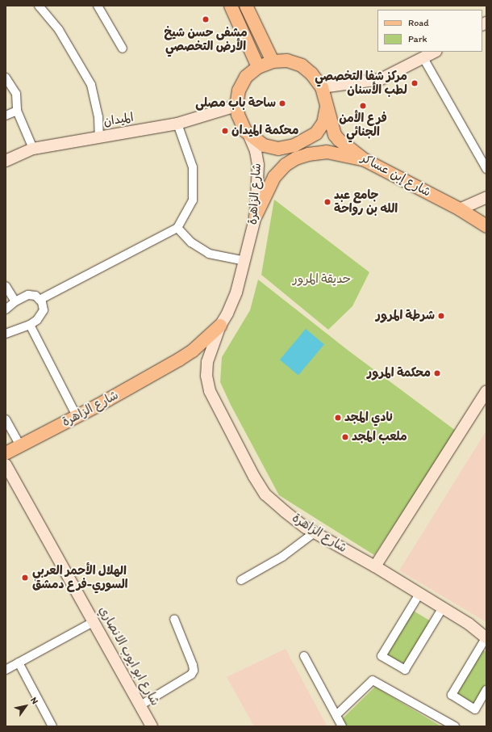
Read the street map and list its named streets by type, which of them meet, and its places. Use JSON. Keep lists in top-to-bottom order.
{
  "streets": {
    "main road": [
      "الميدان",
      "شارع إبن عساكر",
      "شارع الزاهرة",
      "شارع ابو ايوب الانصاري"
    ]
  },
  "crossings": [
    ["الميدان", "شارع إبن عساكر"],
    ["الميدان", "شارع الزاهرة"],
    ["شارع إبن عساكر", "شارع الزاهرة"]
  ],
  "parks": ["حديقة المرور"],
  "places": [
    "مشفى حسن شيخ الأرض التخصصي",
    "مركز شفا التخصصي لطب الأسنان",
    "ساحة باب مصلى",
    "فرع الأمن الجنائي",
    "محكمة الميدان",
    "جامع عبد الله بن رواحة",
    "شرطة المرور",
    "محكمة المرور",
    "نادي المجد",
    "ملعب المجد",
    "الهلال الأحمر العربي السوري-فرع دمشق"
  ],
  "legend": ["Road", "Park"],
  "north": "top right"
}
